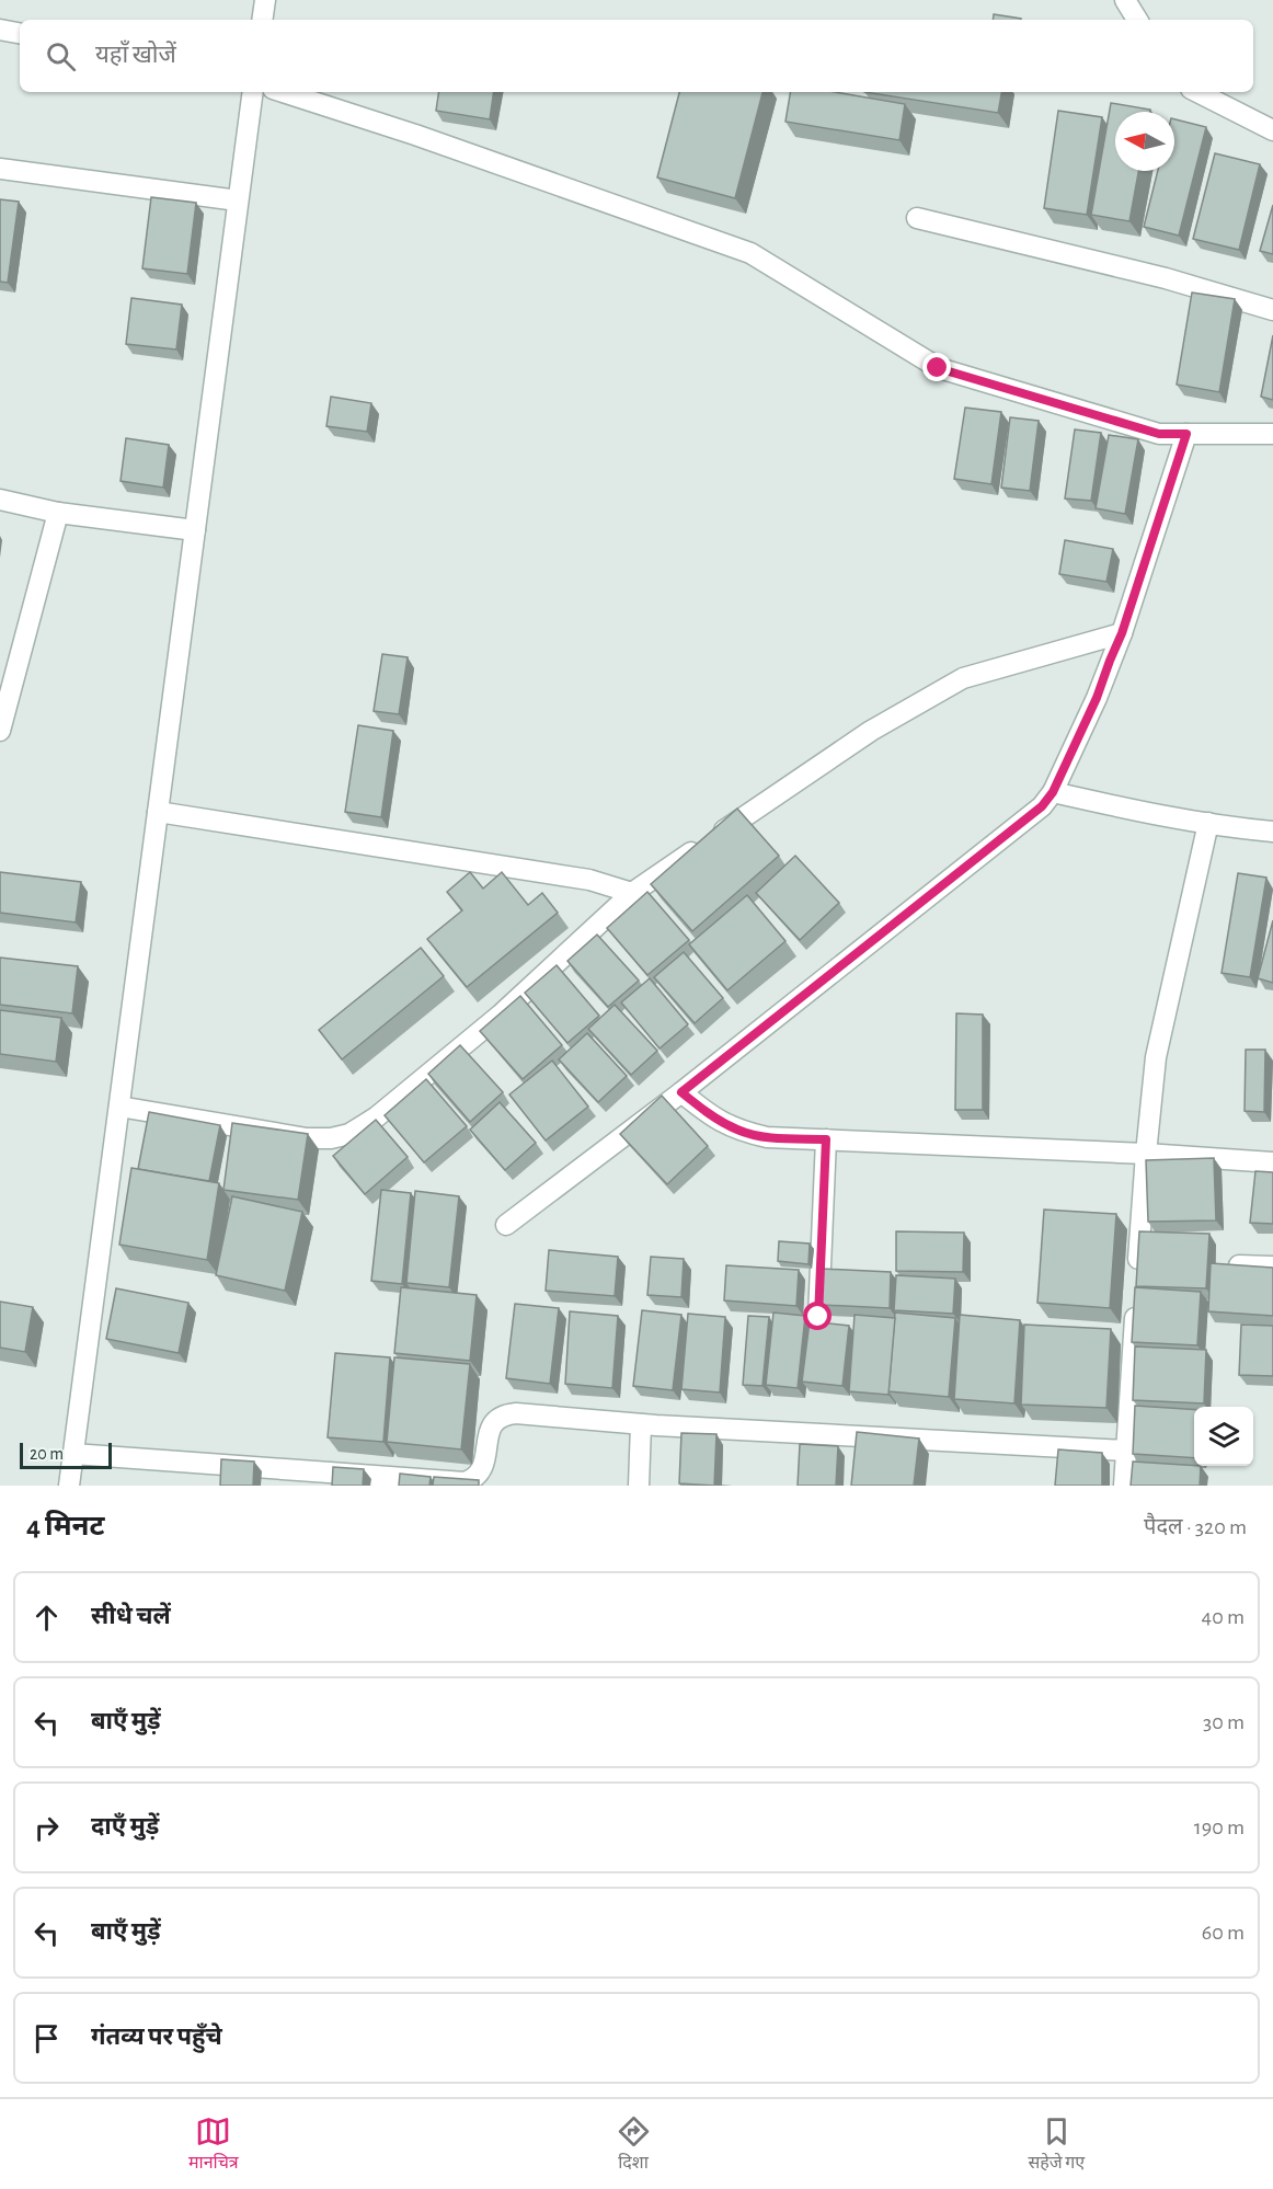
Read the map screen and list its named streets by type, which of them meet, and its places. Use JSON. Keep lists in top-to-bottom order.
{
  "scale_bar": "20 m",
  "north": "left",
  "page": {
    "search": "यहाँ खोजें",
    "scale": "20 m",
    "heading": ["4 मिनट", "पैदल · 320 m"],
    "list": [
      ["सीधे चलें", "40 m"],
      ["बाएँ मुड़ें", "30 m"],
      ["दाएँ मुड़ें", "190 m"],
      ["बाएँ मुड़ें", "60 m"],
      "गंतव्य पर पहुँचे"
    ],
    "nav": ["मानचित्र", "दिशा", "सहेजे गए"]
  }
}
